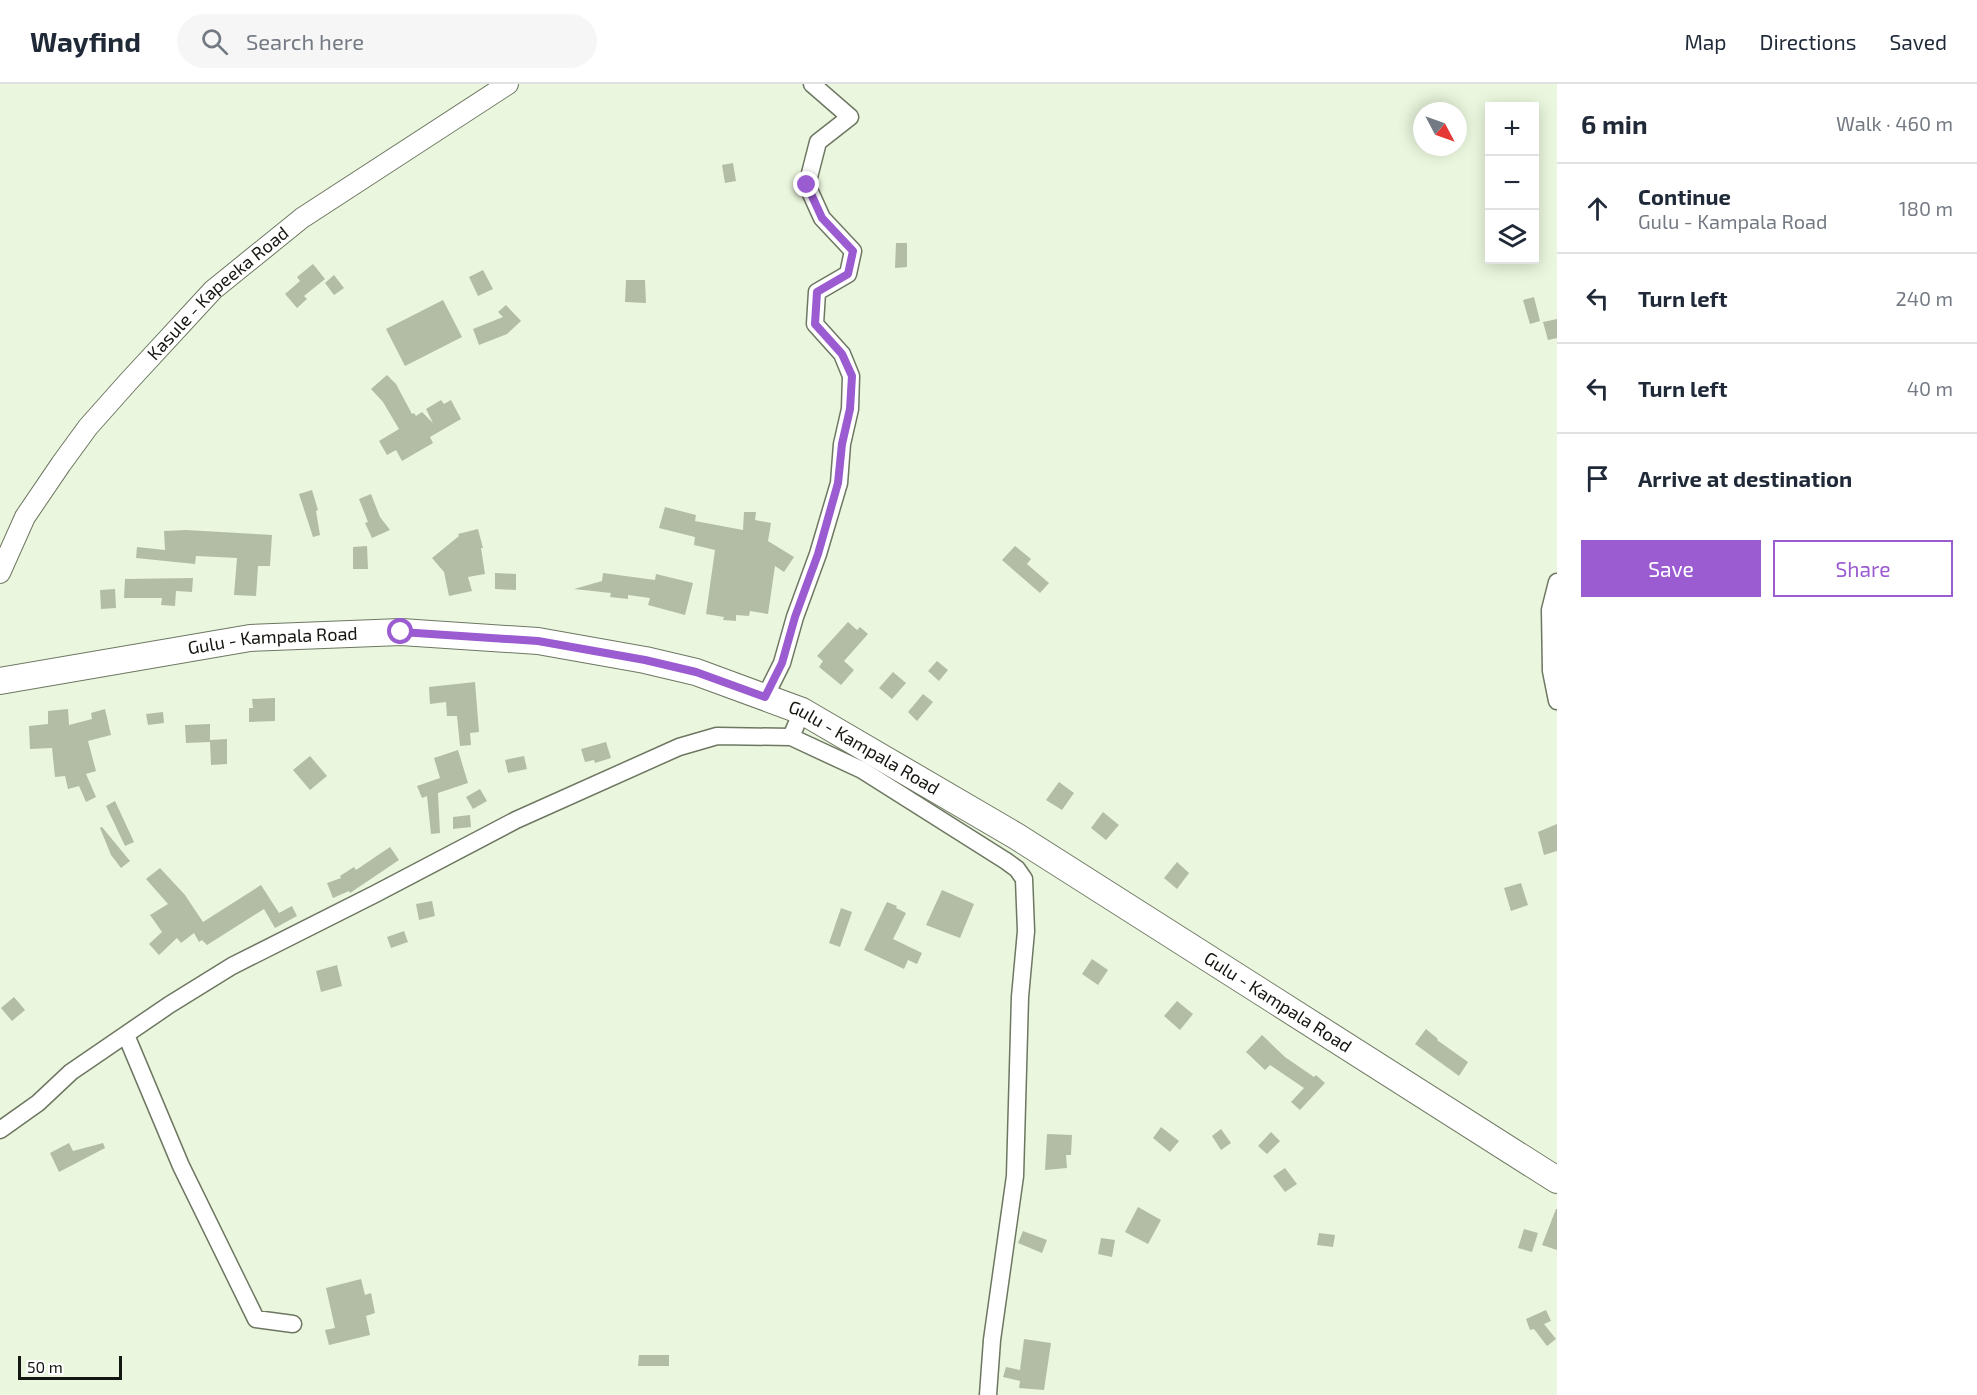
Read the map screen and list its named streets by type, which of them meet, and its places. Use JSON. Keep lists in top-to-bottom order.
{
  "streets": {
    "main road": ["Gulu - Kampala Road"],
    "street": ["Kasule - Kapeeka Road"]
  },
  "scale_bar": "50 m",
  "north": "bottom right",
  "page": {
    "header": "Wayfind",
    "search": "Search here",
    "nav": ["Map", "Directions", "Saved"],
    "heading": ["6 min", "Walk · 460 m"],
    "map_buttons": ["+", "−"],
    "list": [
      ["Continue", "Gulu - Kampala Road", "180 m"],
      ["Turn left", "240 m"],
      ["Turn left", "40 m"],
      "Arrive at destination"
    ],
    "buttons": ["Save", "Share"],
    "scale": "50 m"
  }
}
